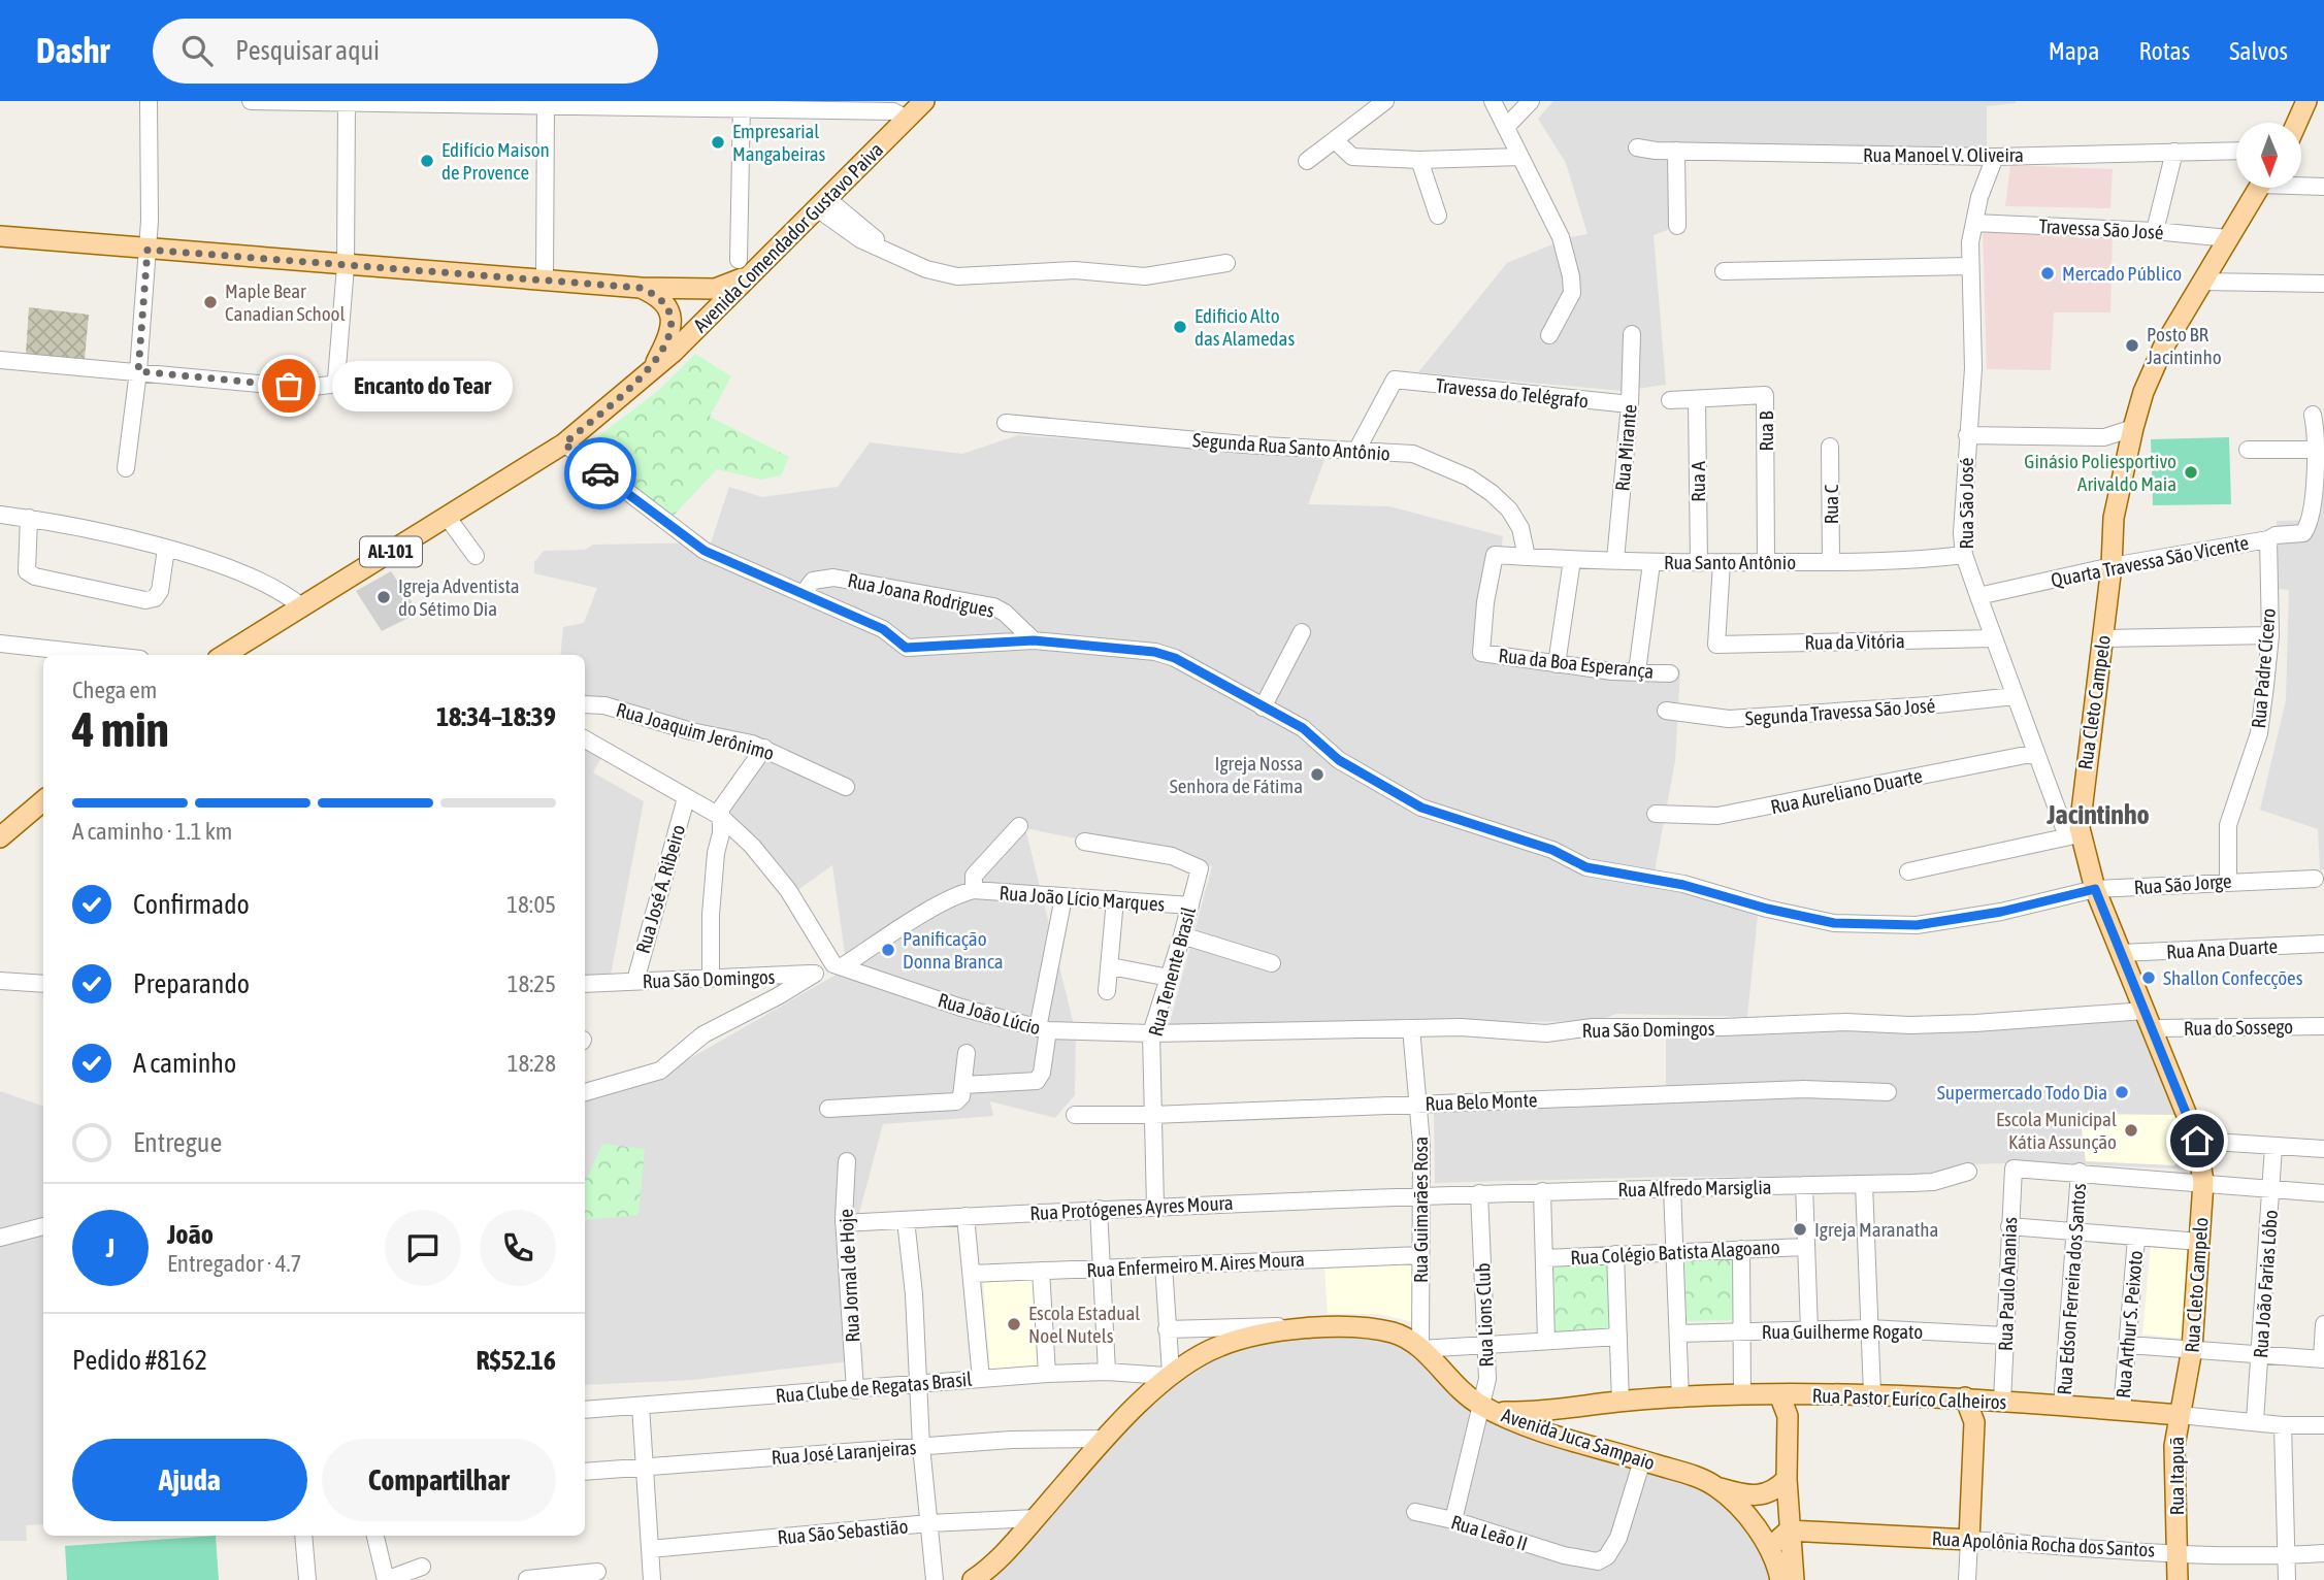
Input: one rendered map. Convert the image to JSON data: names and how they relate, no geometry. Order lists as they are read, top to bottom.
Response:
{
  "streets": {
    "main road": [
      "Avenida Comendador Gustavo Paiva",
      "AL-101",
      "Rua Cleto Campelo",
      "Rua Pastor Euríco Calheiros",
      "Avenida Juca Sampaio",
      "Rua Itapuã",
      "Rua Apolônia Rocha dos Santos"
    ],
    "street": [
      "Rua Manoel V. Oliveira",
      "Travessa São José",
      "Travessa do Telégrafo",
      "Rua B",
      "Segunda Rua Santo Antônio",
      "Rua Mirante",
      "Rua A",
      "Rua São José",
      "Rua C",
      "Quarta Travessa São Vicente",
      "Rua Santo Antônio",
      "Rua Joana Rodrigues",
      "Rua da Vitória",
      "Rua da Boa Esperança",
      "Rua Padre Cícero",
      "Segunda Travessa São José",
      "Rua Joaquim Jerônimo",
      "Rua Aureliano Duarte",
      "Rua São Jorge",
      "Rua José A. Ribeiro",
      "Rua João Lício Marques",
      "Rua Ana Duarte",
      "Rua Tenente Brasil",
      "Rua São Domingos",
      "Rua João Lúcio",
      "Rua do Sossego",
      "Rua Belo Monte",
      "Rua Alfredo Marsiglia",
      "Rua Protógenes Ayres Moura",
      "Rua Guimarães Rosa",
      "Rua Colégio Batista Alagoano",
      "Rua Enfermeiro M. Aires Moura",
      "Rua Jornal de Hoje",
      "Rua Paulo Ananias",
      "Rua João Farias Lôbo",
      "Rua Edson Ferreira dos Santos",
      "Rua Lions Club",
      "Rua Arthur S. Peixoto",
      "Rua Guilherme Rogato",
      "Rua Clube de Regatas Brasil",
      "Rua José Laranjeiras",
      "Rua São Sebastião",
      "Rua Leão II"
    ]
  },
  "crossings": [
    ["Rua Manoel V. Oliveira", "Rua São José"],
    ["Travessa São José", "Rua São José"],
    ["Travessa São José", "Rua Cleto Campelo"],
    ["Avenida Comendador Gustavo Paiva", "Rua São Jorge"],
    ["Travessa do Telégrafo", "Segunda Rua Santo Antônio"],
    ["Travessa do Telégrafo", "Rua Mirante"],
    ["Rua B", "Rua A"],
    ["Rua B", "Rua Santo Antônio"],
    ["Segunda Rua Santo Antônio", "Rua Santo Antônio"],
    ["Rua Mirante", "Rua Santo Antônio"],
    ["Rua A", "Rua Santo Antônio"],
    ["Rua São José", "Quarta Travessa São Vicente"],
    ["Rua São José", "Rua Santo Antônio"],
    ["Rua São José", "Rua da Vitória"],
    ["Rua São José", "Rua Cleto Campelo"],
    ["Rua São José", "Segunda Travessa São José"],
    ["Rua São José", "Rua Aureliano Duarte"],
    ["Rua C", "Rua Santo Antônio"],
    ["Quarta Travessa São Vicente", "Rua Padre Cícero"],
    ["Quarta Travessa São Vicente", "Rua Cleto Campelo"],
    ["Rua Santo Antônio", "Rua da Vitória"],
    ["Rua Santo Antônio", "Rua da Boa Esperança"],
    ["Rua Joana Rodrigues", "Rua São Jorge"],
    ["Rua Padre Cícero", "Rua São Jorge"],
    ["Rua Cleto Campelo", "Rua São Jorge"],
    ["Rua Cleto Campelo", "Rua Ana Duarte"],
    ["Rua Cleto Campelo", "Rua São Domingos"],
    ["Rua Cleto Campelo", "Rua do Sossego"],
    ["Rua Cleto Campelo", "Rua Pastor Euríco Calheiros"],
    ["Rua Cleto Campelo", "Rua Itapuã"],
    ["Rua José A. Ribeiro", "Rua São Domingos"],
    ["Rua João Lício Marques", "Rua Tenente Brasil"],
    ["Rua João Lício Marques", "Rua São Domingos"],
    ["Rua Tenente Brasil", "Rua São Domingos"],
    ["Rua Tenente Brasil", "Rua João Lúcio"],
    ["Rua Tenente Brasil", "Rua Belo Monte"],
    ["Rua Tenente Brasil", "Rua Protógenes Ayres Moura"],
    ["Rua São Domingos", "Rua João Lúcio"],
    ["Rua São Domingos", "Rua do Sossego"],
    ["Rua São Domingos", "Rua Guimarães Rosa"],
    ["Rua Belo Monte", "Rua Guimarães Rosa"],
    ["Rua Alfredo Marsiglia", "Rua Protógenes Ayres Moura"],
    ["Rua Alfredo Marsiglia", "Rua Guimarães Rosa"],
    ["Rua Alfredo Marsiglia", "Rua Lions Club"],
    ["Rua Protógenes Ayres Moura", "Rua Guimarães Rosa"],
    ["Rua Protógenes Ayres Moura", "Rua Jornal de Hoje"],
    ["Rua Guimarães Rosa", "Rua Enfermeiro M. Aires Moura"],
    ["Rua Guimarães Rosa", "Avenida Juca Sampaio"],
    ["Rua Jornal de Hoje", "Rua Clube de Regatas Brasil"],
    ["Rua Paulo Ananias", "Rua Edson Ferreira dos Santos"],
    ["Rua Paulo Ananias", "Rua Guilherme Rogato"],
    ["Rua Paulo Ananias", "Rua Pastor Euríco Calheiros"],
    ["Rua João Farias Lôbo", "Rua Pastor Euríco Calheiros"],
    ["Rua Edson Ferreira dos Santos", "Rua Pastor Euríco Calheiros"],
    ["Rua Lions Club", "Rua Pastor Euríco Calheiros"],
    ["Rua Lions Club", "Avenida Juca Sampaio"],
    ["Rua Lions Club", "Rua Leão II"],
    ["Rua Arthur S. Peixoto", "Rua Pastor Euríco Calheiros"],
    ["Rua Clube de Regatas Brasil", "Avenida Juca Sampaio"],
    ["Rua Pastor Euríco Calheiros", "Avenida Juca Sampaio"],
    ["Rua Pastor Euríco Calheiros", "Rua Itapuã"],
    ["Avenida Juca Sampaio", "Rua José Laranjeiras"],
    ["Avenida Juca Sampaio", "Rua São Sebastião"],
    ["Avenida Juca Sampaio", "Rua Leão II"],
    ["Rua Itapuã", "Rua Apolônia Rocha dos Santos"]
  ],
  "districts": ["Jacintinho"],
  "places": [
    "Empresarial Mangabeiras",
    "Edifício Maison de Provence",
    "Mercado Público",
    "Maple Bear Canadian School",
    "Edificio Alto das Alamedas",
    "Posto BR Jacintinho",
    "Encanto do Tear",
    "Ginásio Poliesportivo Arivaldo Maia",
    "Igreja Adventista do Sétimo Dia",
    "Igreja Nossa Senhora de Fátima",
    "Panificação Donna Branca",
    "Shallon Confecções",
    "Supermercado Todo Dia",
    "Escola Municipal Kátia Assunção",
    "Igreja Maranatha",
    "Escola Estadual Noel Nutels"
  ],
  "north": "bottom",
  "page": {
    "header": "Dashr",
    "search": "Pesquisar aqui",
    "nav": ["Mapa", "Rotas", "Salvos"],
    "bubble": "Encanto do Tear",
    "heading": ["4 min", "Chega em", "18:34–18:39"],
    "panel": [
      "João",
      "Entregador · 4.7",
      "Pedido #8162",
      "R$52.16"
    ],
    "bar": "A caminho · 1.1 km",
    "list": [
      ["Confirmado", "18:05"],
      ["Preparando", "18:25"],
      ["A caminho", "18:28"],
      "Entregue"
    ],
    "round": "J",
    "buttons": ["Ajuda", "Compartilhar"]
  }
}
